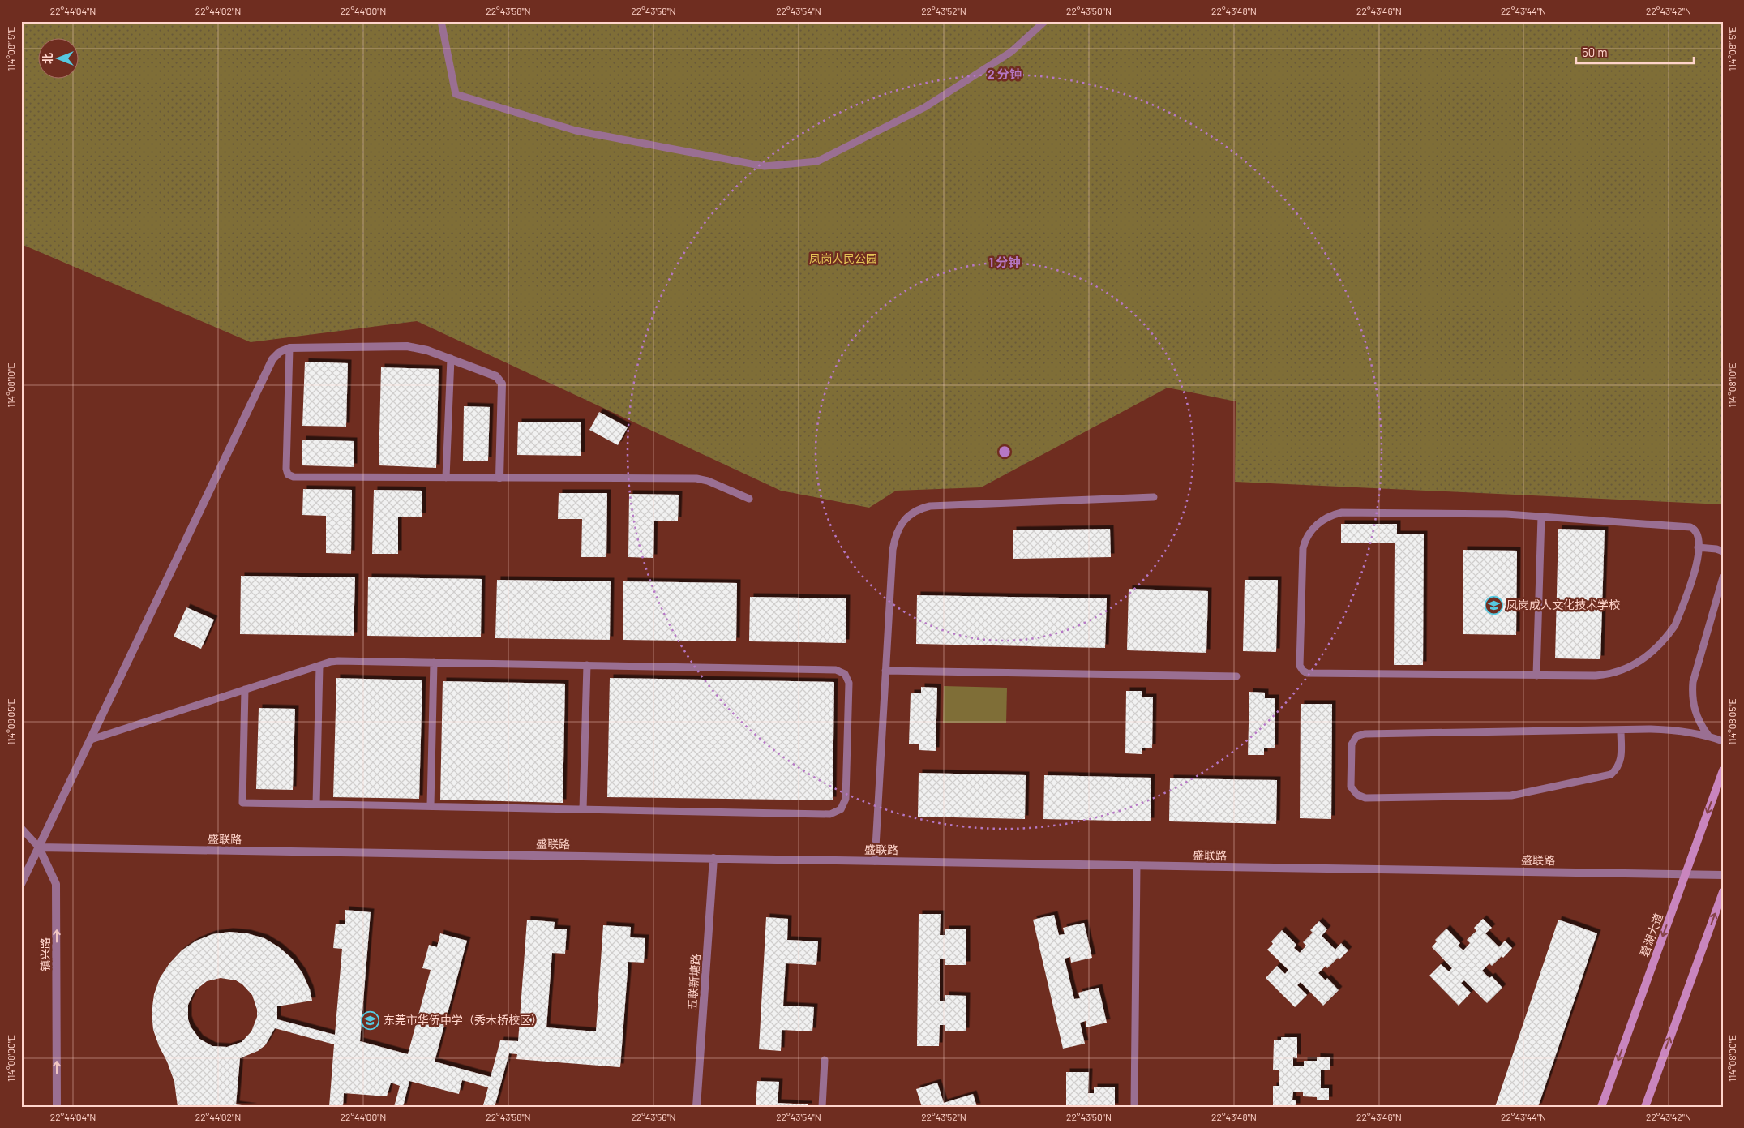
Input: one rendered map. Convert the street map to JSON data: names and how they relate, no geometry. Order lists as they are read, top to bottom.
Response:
{
  "streets": {
    "street": [
      "盛联路",
      "碧湖大道",
      "镇兴路",
      "五联新塘路"
    ]
  },
  "crossings": [
    ["盛联路", "碧湖大道"],
    ["盛联路", "镇兴路"],
    ["盛联路", "五联新塘路"]
  ],
  "one_way": ["镇兴路"],
  "parks": ["凤岗人民公园"],
  "places": {
    "school or university": ["凤岗成人文化技术学校", "东莞市华侨中学（秀木桥校区）"]
  },
  "scale_bar": "50 m",
  "north": "left",
  "coordinates": [
    "22°44'04\"N",
    "22°44'02\"N",
    "22°44'00\"N",
    "22°43'58\"N",
    "22°43'56\"N",
    "22°43'54\"N",
    "22°43'52\"N",
    "22°43'50\"N",
    "22°43'48\"N",
    "22°43'46\"N",
    "22°43'44\"N",
    "22°43'42\"N",
    "114°08'15\"E",
    "114°08'10\"E",
    "114°08'05\"E",
    "114°08'00\"E"
  ],
  "rings": ["2 分钟", "1 分钟"]
}
